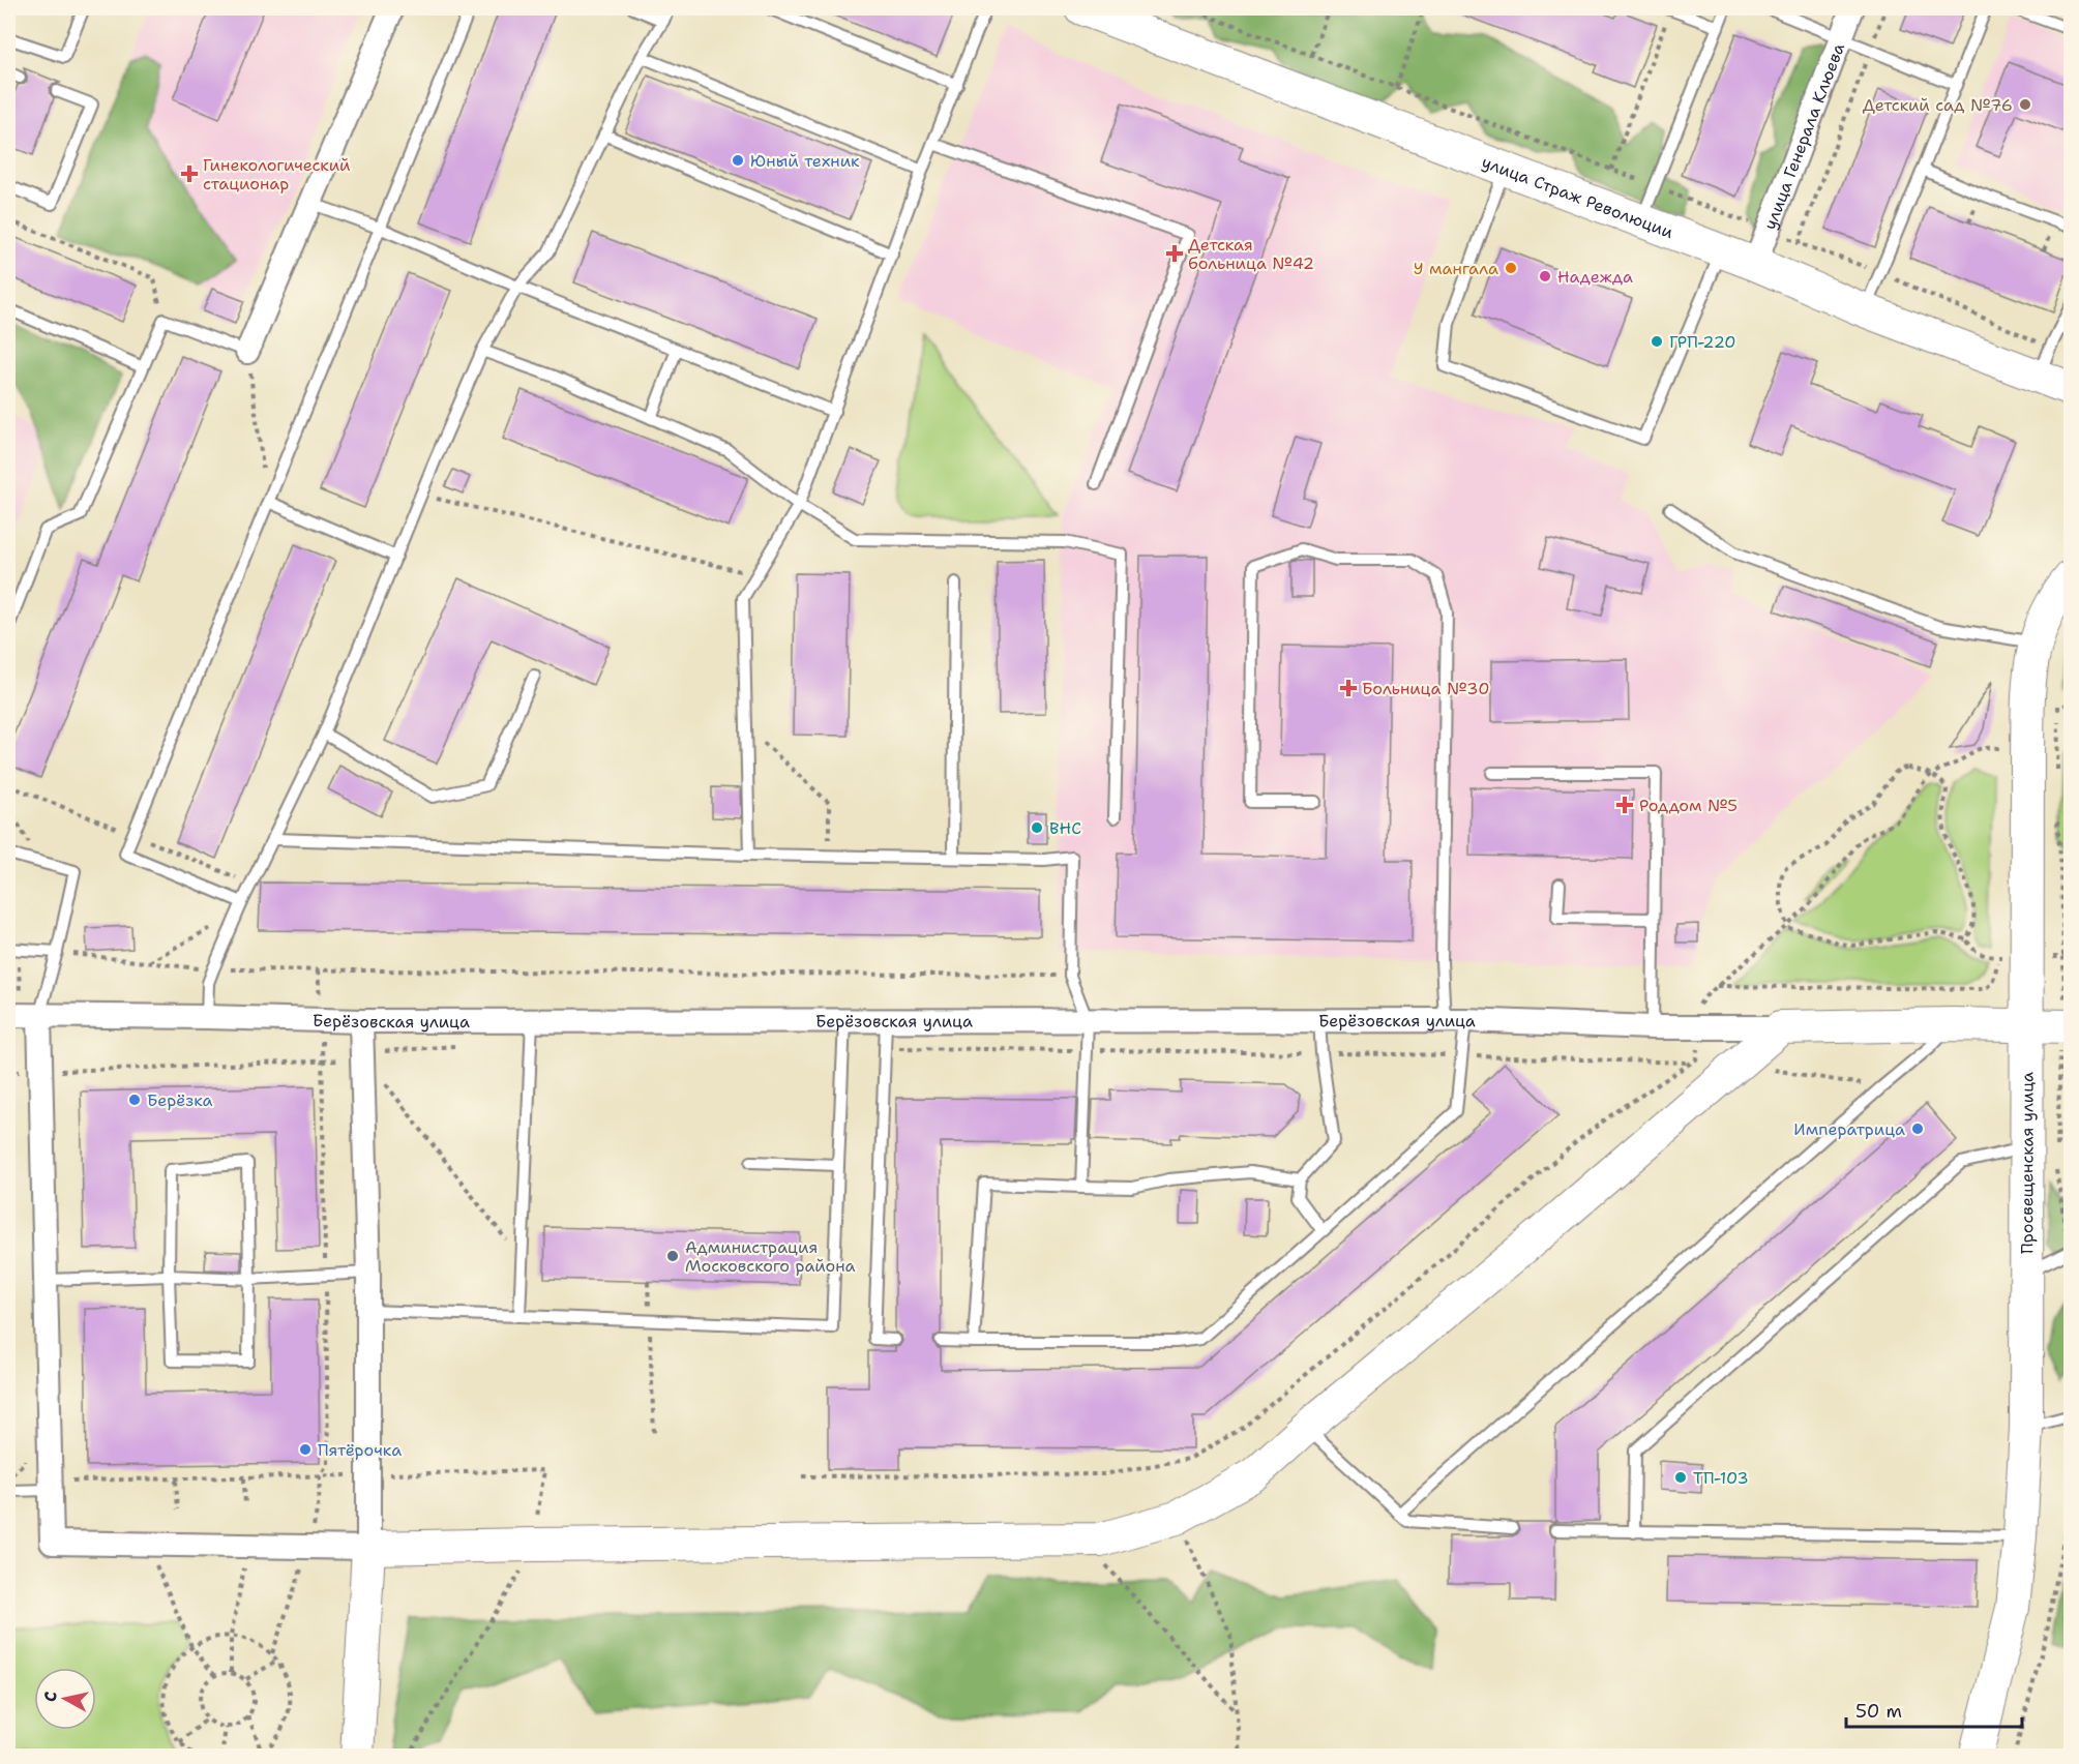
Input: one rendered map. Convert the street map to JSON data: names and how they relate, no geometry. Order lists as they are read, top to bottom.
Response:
{
  "streets": {
    "street": [
      "улица Генерала Клюева",
      "улица Страж Революции",
      "Берёзовская улица",
      "Просвещенская улица"
    ]
  },
  "crossings": [
    ["улица Генерала Клюева", "улица Страж Революции"]
  ],
  "places": {
    "other": [
      "Детский сад №76",
      "Юный техник",
      "У мангала",
      "Надежда",
      "ГРП-220",
      "ВНС",
      "Берёзка",
      "Императрица",
      "Администрация Московского района",
      "Пятёрочка",
      "ТП-103"
    ],
    "health": [
      "Гинекологический стационар",
      "Детская больница №42",
      "Больница №30",
      "Роддом №5"
    ]
  },
  "scale_bar": "50 m",
  "north": "left"
}
